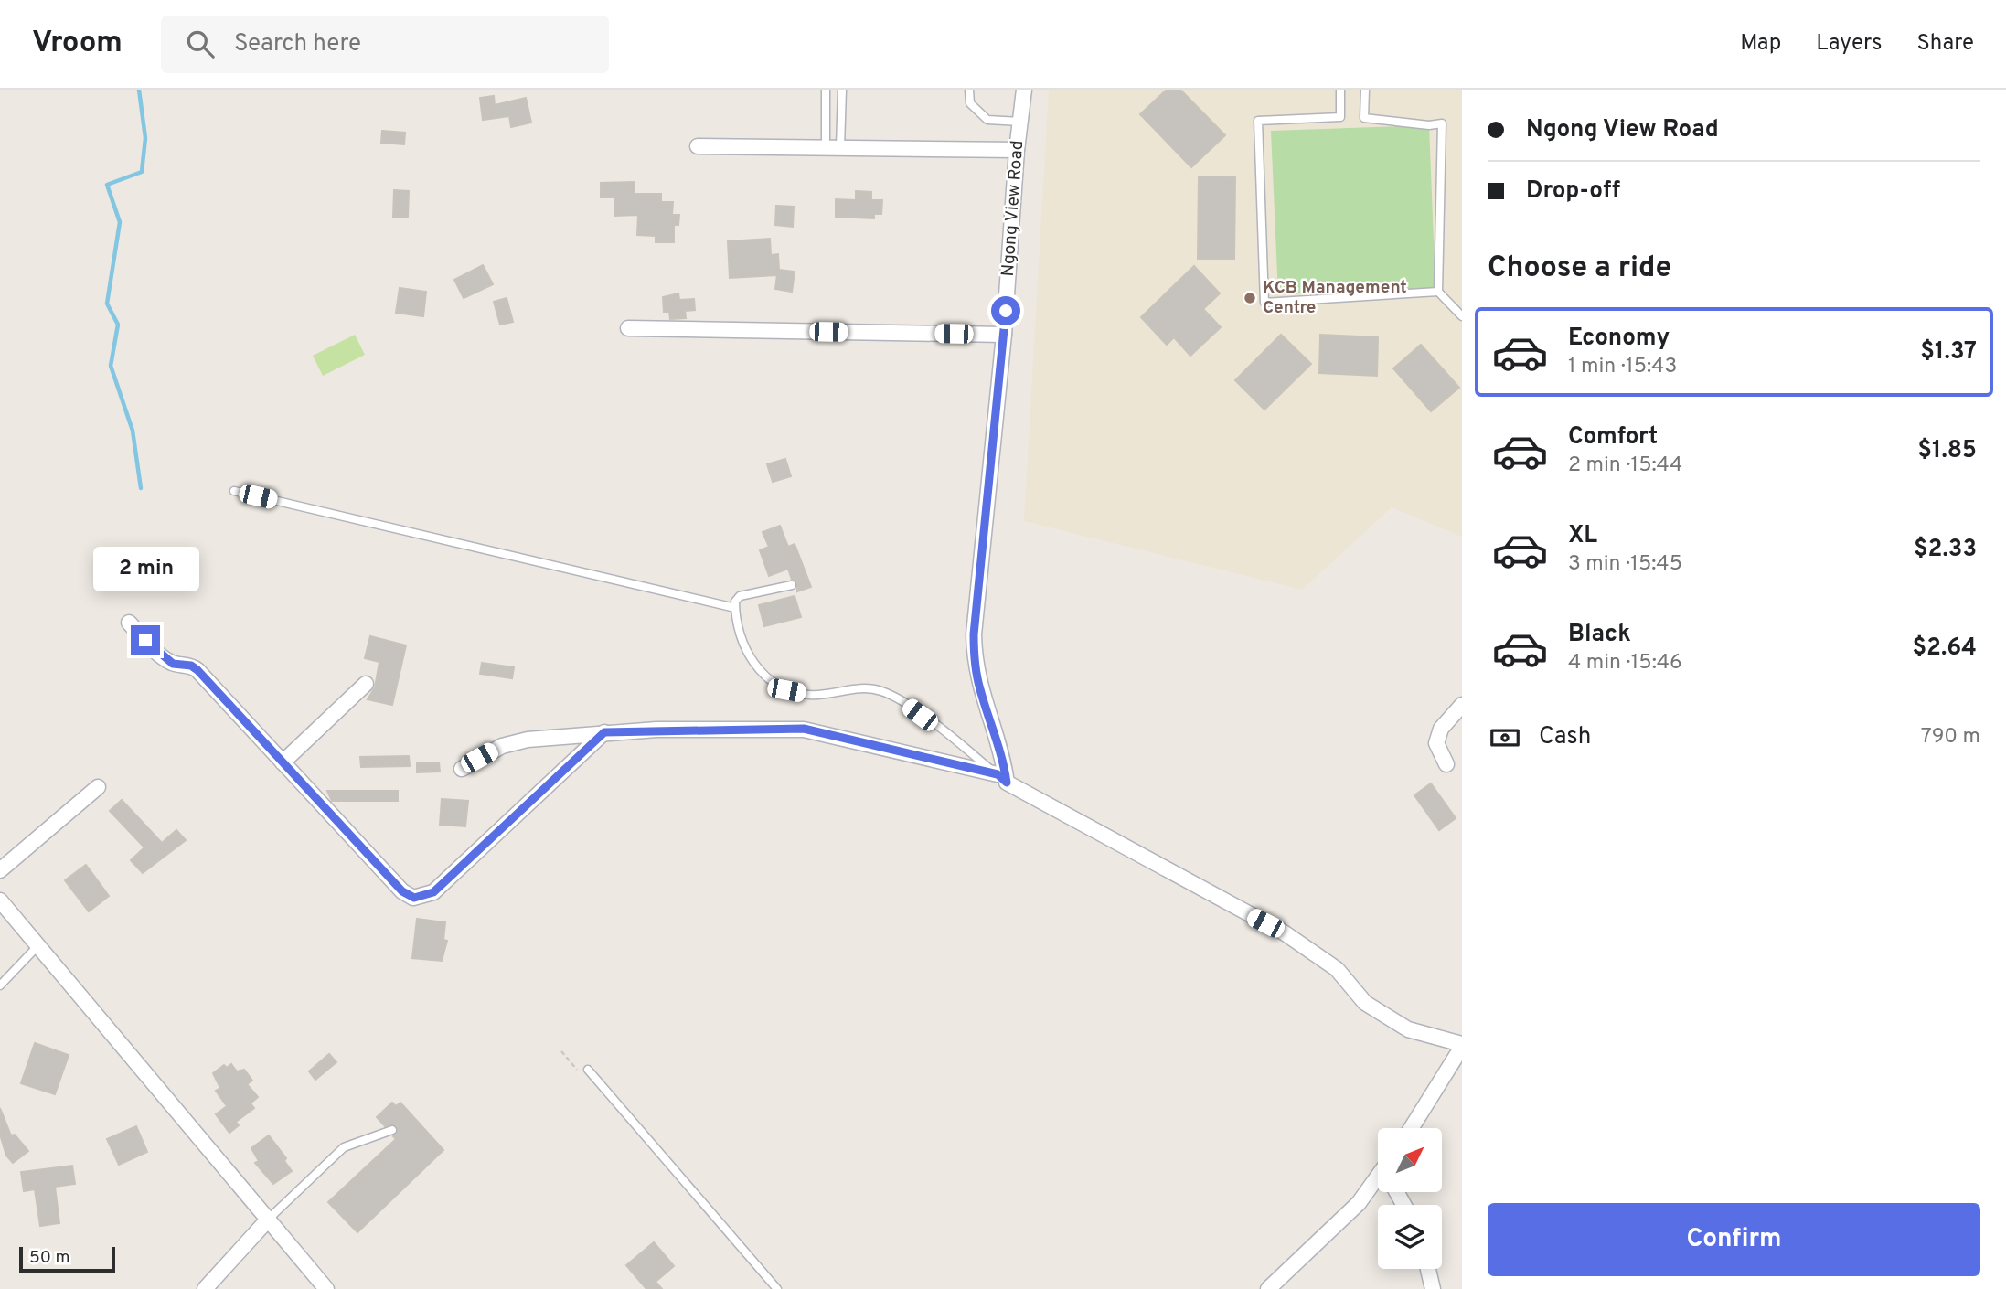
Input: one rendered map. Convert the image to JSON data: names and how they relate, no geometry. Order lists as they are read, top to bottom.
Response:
{
  "streets": {
    "street": ["Ngong View Road"]
  },
  "places": ["KCB Management Centre"],
  "scale_bar": "50 m",
  "north": "top right",
  "page": {
    "header": "Vroom",
    "search": "Search here",
    "nav": ["Map", "Layers", "Share"],
    "banner": ["Ngong View Road", "Drop-off"],
    "heading": "Choose a ride",
    "list": [
      {
        "name": "Economy",
        "note": "1 min · 15:43",
        "value": "$1.37"
      },
      {
        "name": "Comfort",
        "note": "2 min · 15:44",
        "value": "$1.85"
      },
      {
        "name": "XL",
        "note": "3 min · 15:45",
        "value": "$2.33"
      },
      {
        "name": "Black",
        "note": "4 min · 15:46",
        "value": "$2.64"
      }
    ],
    "bubble": "2 min",
    "pay": ["Cash", "790 m"],
    "buttons": "Confirm",
    "scale": "50 m"
  }
}
